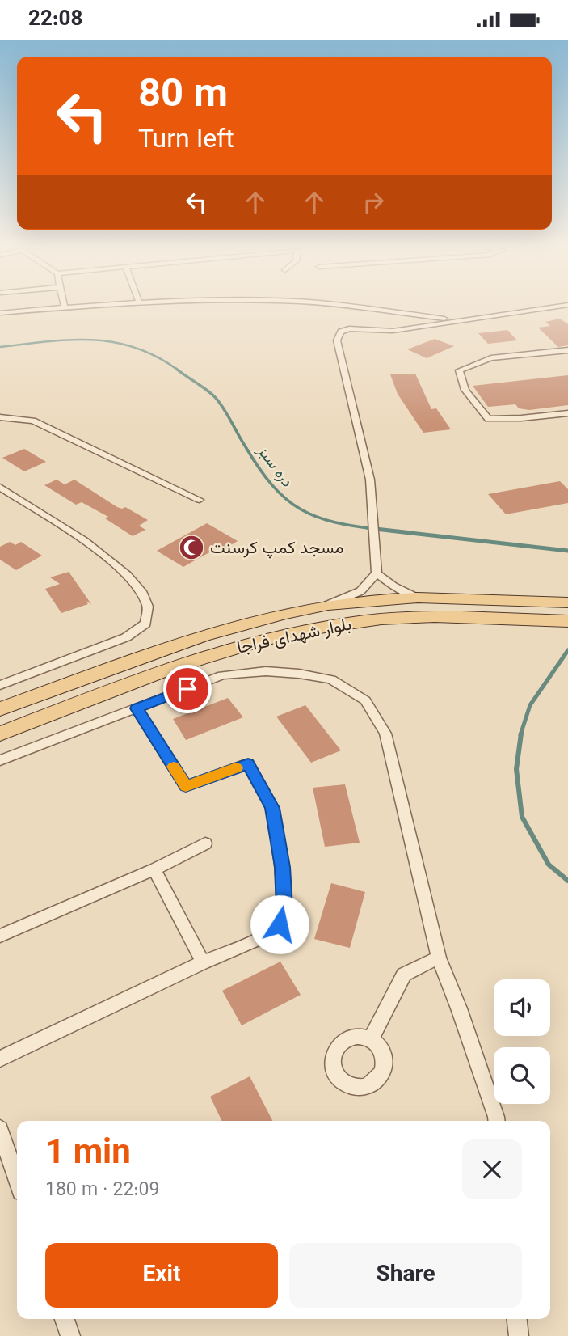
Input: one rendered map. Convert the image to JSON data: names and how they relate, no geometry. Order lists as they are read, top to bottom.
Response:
{
  "streets": {
    "main road": ["بلوار شهدای فراجا"]
  },
  "water": ["دره سبز"],
  "places": {
    "mosque": ["مسجد کمپ کرسنت"]
  },
  "page": {
    "status": "22:08",
    "turn": ["80 m", "Turn left"],
    "heading": ["1 min", "180 m · 22:09"],
    "buttons": ["Exit", "Share"]
  }
}
